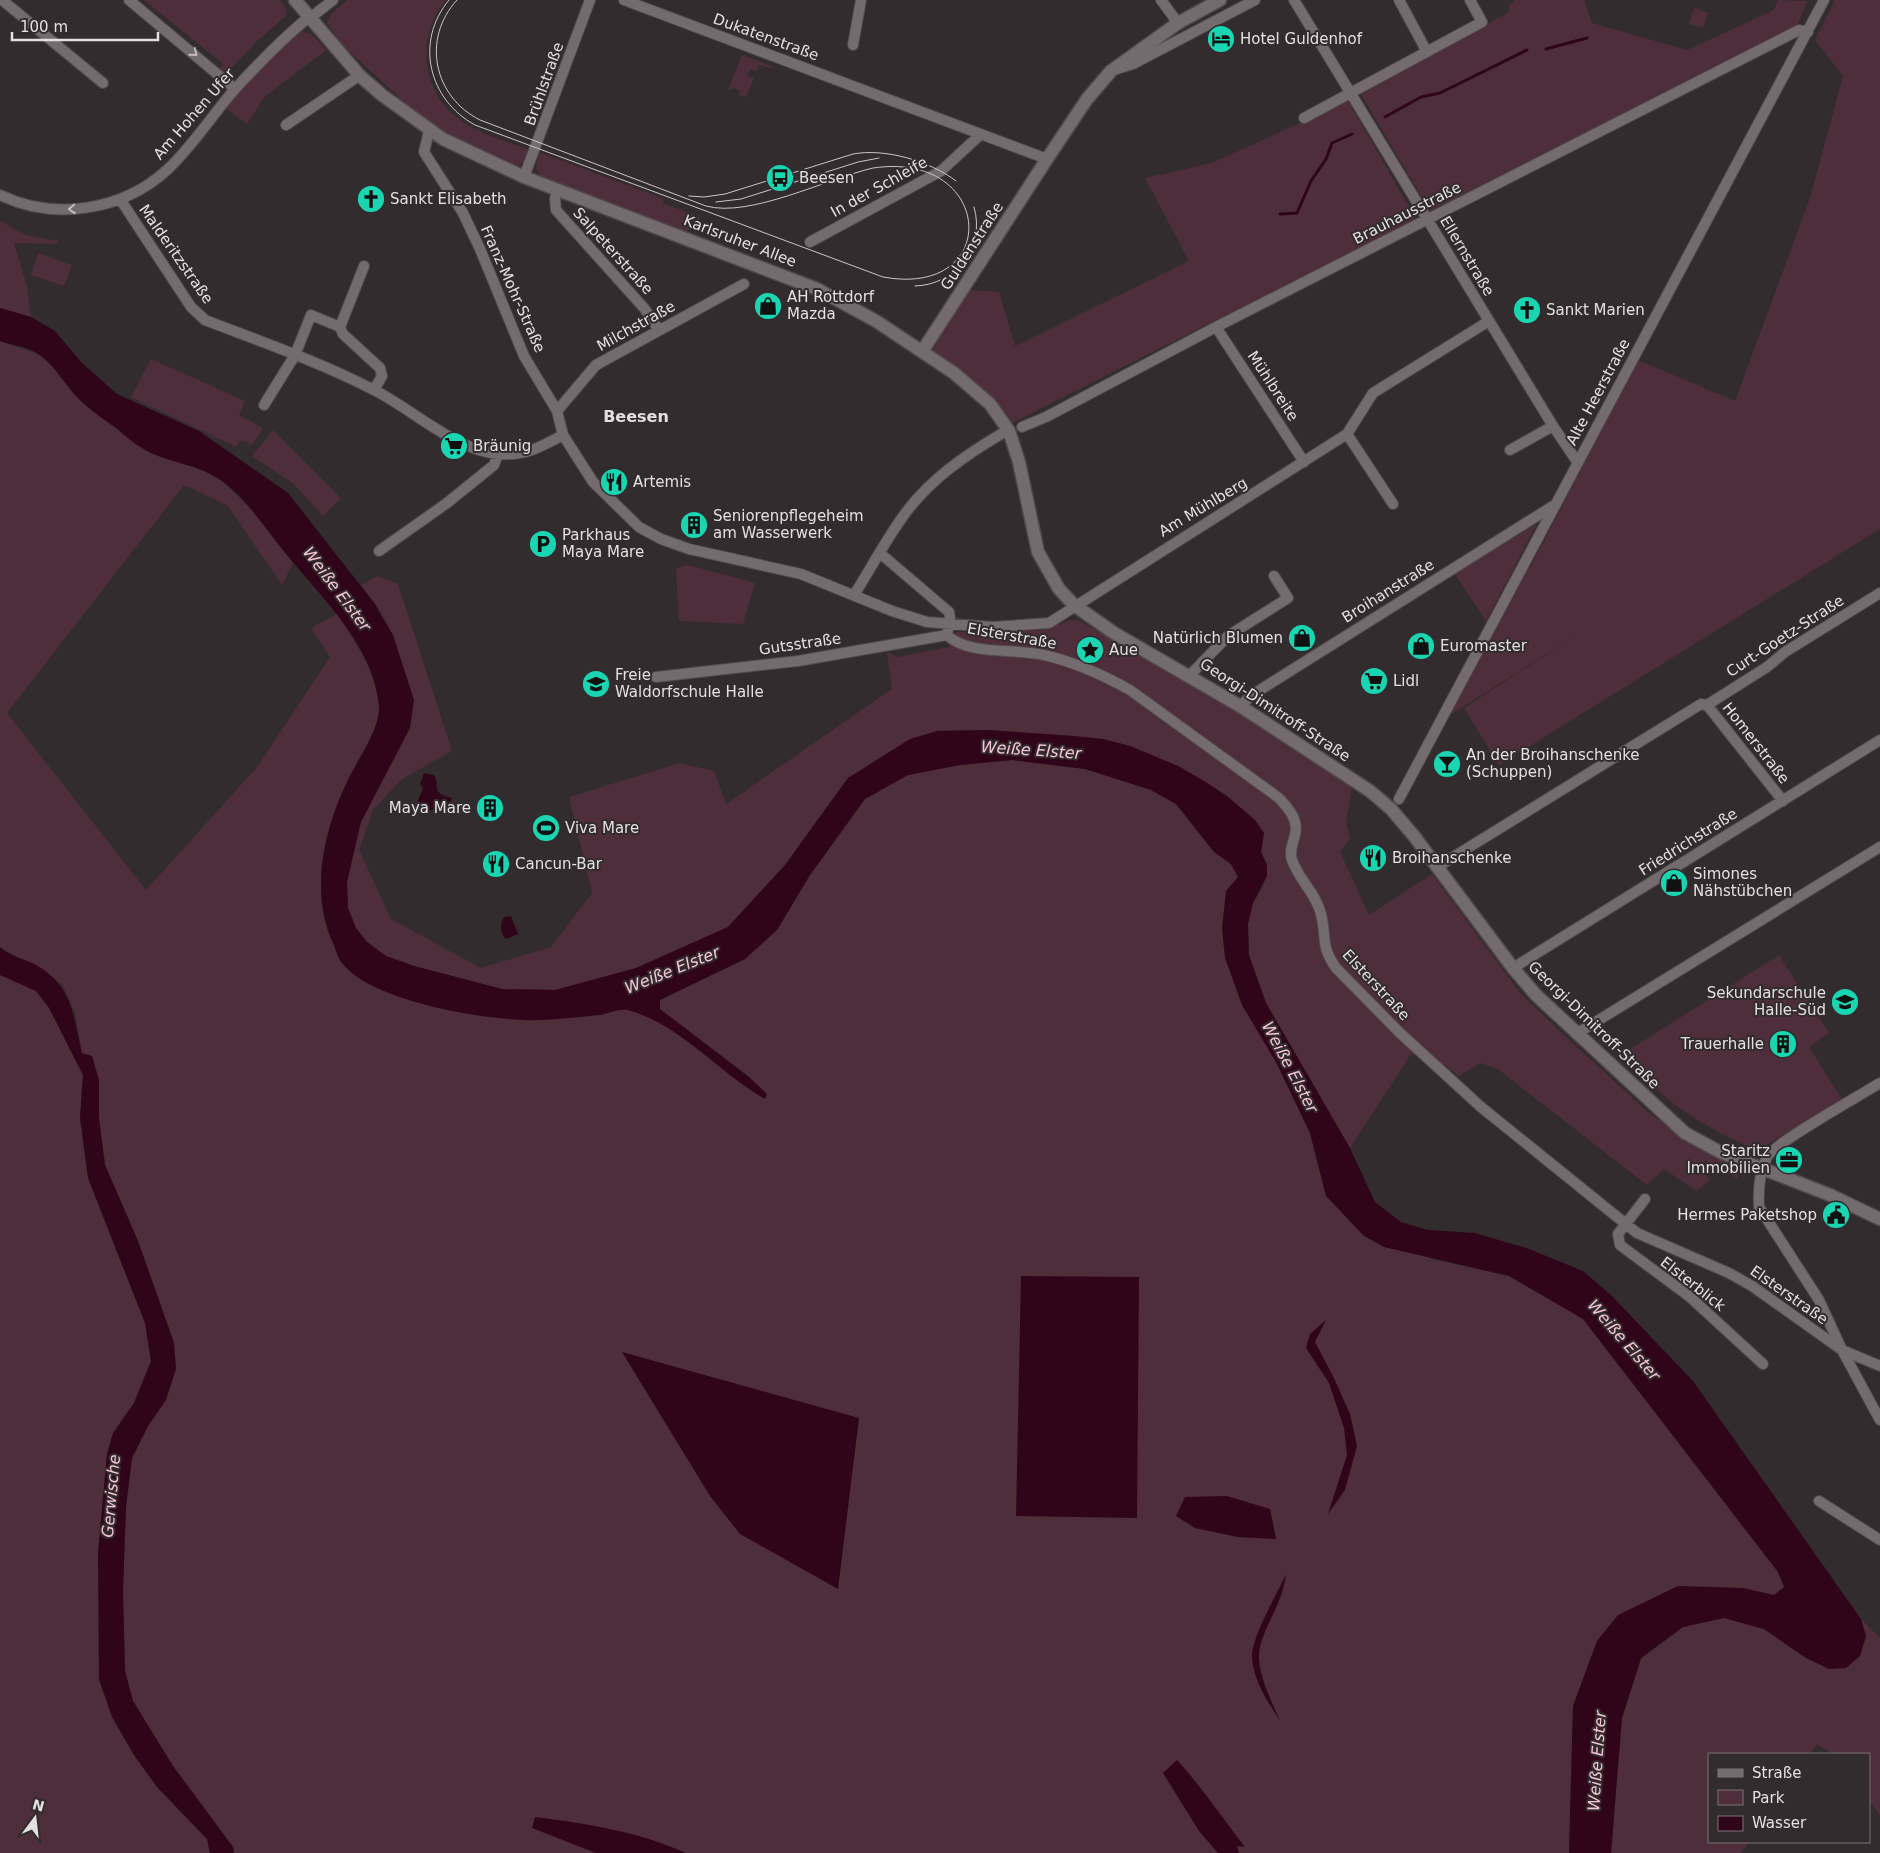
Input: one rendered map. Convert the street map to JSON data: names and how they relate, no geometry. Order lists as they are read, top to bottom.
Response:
{
  "streets": {
    "street": [
      "Dukatenstraße",
      "Brühlstraße",
      "Am Hohen Ufer",
      "In der Schleife",
      "Brauhausstraße",
      "Karlsruher Allee",
      "Guldenstraße",
      "Salpeterstraße",
      "Malderitzstraße",
      "Ellernstraße",
      "Franz-Mohr-Straße",
      "Milchstraße",
      "Mühlbreite",
      "Alte Heerstraße",
      "Am Mühlberg",
      "Broihanstraße",
      "Elsterstraße",
      "Curt-Goetz-Straße",
      "Gutsstraße",
      "Georgi-Dimitroff-Straße",
      "Homerstraße",
      "Friedrichstraße",
      "Elsterblick"
    ]
  },
  "crossings": [
    ["Dukatenstraße", "In der Schleife"],
    ["Brühlstraße", "Karlsruher Allee"],
    ["Am Hohen Ufer", "Karlsruher Allee"],
    ["Am Hohen Ufer", "Malderitzstraße"],
    ["Brauhausstraße", "Ellernstraße"],
    ["Brauhausstraße", "Mühlbreite"],
    ["Brauhausstraße", "Alte Heerstraße"],
    ["Karlsruher Allee", "Guldenstraße"],
    ["Karlsruher Allee", "Salpeterstraße"],
    ["Karlsruher Allee", "Franz-Mohr-Straße"],
    ["Karlsruher Allee", "Am Mühlberg"],
    ["Karlsruher Allee", "Georgi-Dimitroff-Straße"],
    ["Salpeterstraße", "Milchstraße"],
    ["Malderitzstraße", "Franz-Mohr-Straße"],
    ["Ellernstraße", "Alte Heerstraße"],
    ["Ellernstraße", "Am Mühlberg"],
    ["Franz-Mohr-Straße", "Milchstraße"],
    ["Mühlbreite", "Am Mühlberg"],
    ["Alte Heerstraße", "Broihanstraße"],
    ["Am Mühlberg", "Georgi-Dimitroff-Straße"],
    ["Broihanstraße", "Georgi-Dimitroff-Straße"],
    ["Elsterstraße", "Gutsstraße"],
    ["Elsterstraße", "Elsterblick"],
    ["Curt-Goetz-Straße", "Georgi-Dimitroff-Straße"],
    ["Curt-Goetz-Straße", "Homerstraße"],
    ["Georgi-Dimitroff-Straße", "Friedrichstraße"],
    ["Homerstraße", "Friedrichstraße"]
  ],
  "districts": ["Beesen"],
  "water": ["Weiße Elster", "Gerwische"],
  "places": {
    "hotel": ["Hotel Guldenhof"],
    "bus stop": ["Beesen"],
    "church": ["Sankt Elisabeth", "Sankt Marien"],
    "shop": [
      "AH Rottdorf Mazda",
      "Natürlich Blumen",
      "Euromaster",
      "Simones Nähstübchen"
    ],
    "supermarket": ["Bräunig", "Lidl"],
    "restaurant": ["Artemis", "Broihanschenke", "Cancun-Bar"],
    "building": ["Seniorenpflegeheim am Wasserwerk", "Maya Mare", "Trauerhalle"],
    "parking": ["Parkhaus Maya Mare"],
    "place": ["Aue"],
    "school or university": ["Freie Waldorfschule Halle", "Sekundarschule Halle-Süd"],
    "bar": ["An der Broihanschenke (Schuppen)"],
    "sports": ["Viva Mare"],
    "office": ["Staritz Immobilien"],
    "public building": ["Hermes Paketshop"]
  },
  "legend": ["Straße", "Park", "Wasser"],
  "scale_bar": "100 m",
  "north": "top"
}
